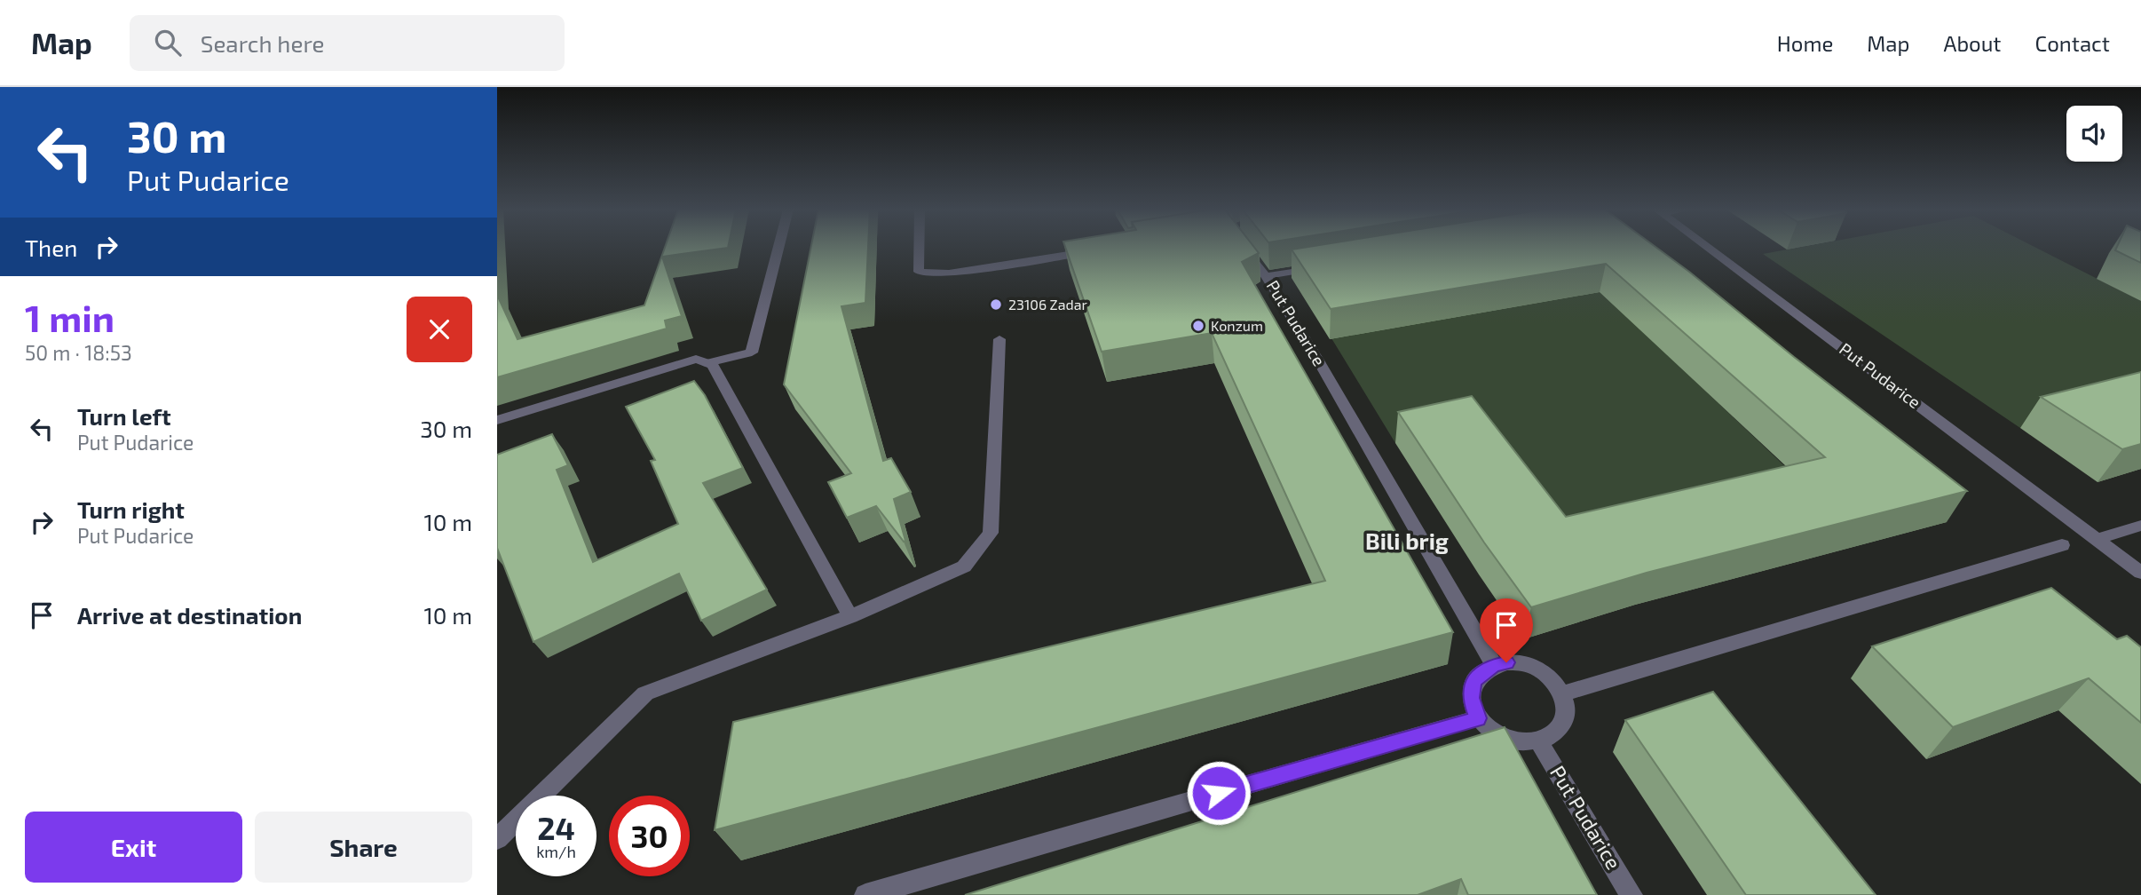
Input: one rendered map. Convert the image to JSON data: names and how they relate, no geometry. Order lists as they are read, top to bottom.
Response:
{
  "streets": {
    "street": ["Put Pudarice"]
  },
  "districts": ["Bili brig"],
  "places": ["23106 Zadar", "Konzum"],
  "page": {
    "header": "Map",
    "search": "Search here",
    "nav": [
      "Home",
      "Map",
      "About",
      "Contact"
    ],
    "turn": ["30 m", "Put Pudarice"],
    "then": "Then",
    "heading": ["1 min", "50 m · 18:53"],
    "list": [
      {
        "name": "Turn left",
        "note": "Put Pudarice",
        "value": "30 m"
      },
      {
        "name": "Turn right",
        "note": "Put Pudarice",
        "value": "10 m"
      },
      {
        "name": "Arrive at destination",
        "value": "10 m"
      }
    ],
    "speed": "24 km/h",
    "limit": "30",
    "buttons": ["Exit", "Share"]
  }
}
